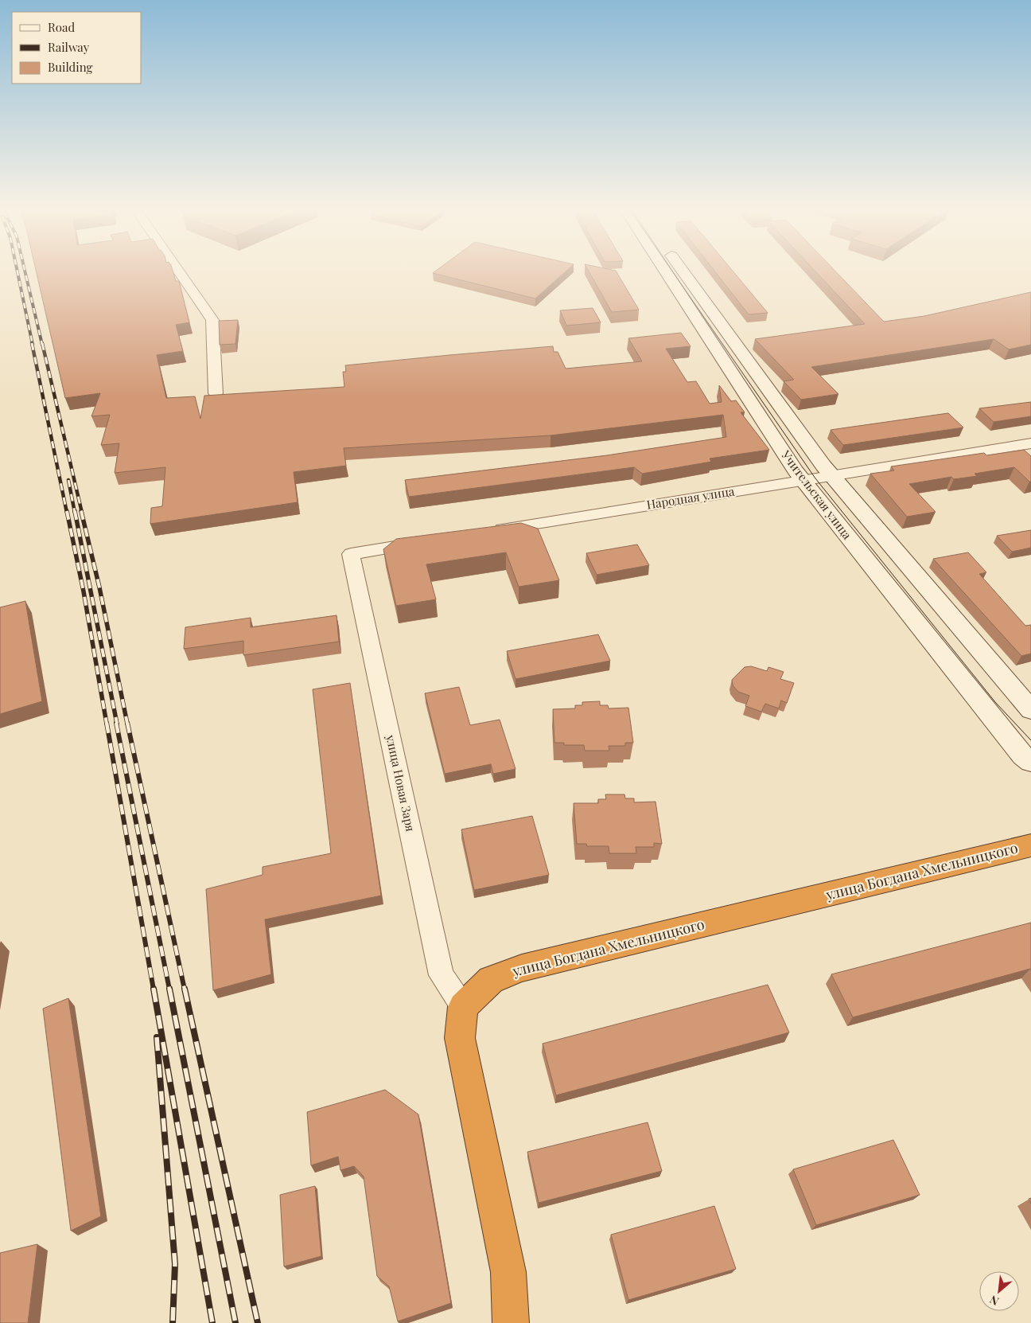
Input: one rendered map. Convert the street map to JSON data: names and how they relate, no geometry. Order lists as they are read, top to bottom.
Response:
{
  "streets": {
    "highway": ["улица Богдана Хмельницкого"],
    "main road": ["Учительская улица"],
    "street": ["Народная улица", "улица Новая Заря"]
  },
  "crossings": [
    ["Учительская улица", "Народная улица"],
    ["улица Новая Заря", "улица Богдана Хмельницкого"]
  ],
  "legend": ["Road", "Railway", "Building"],
  "north": "bottom left"
}
